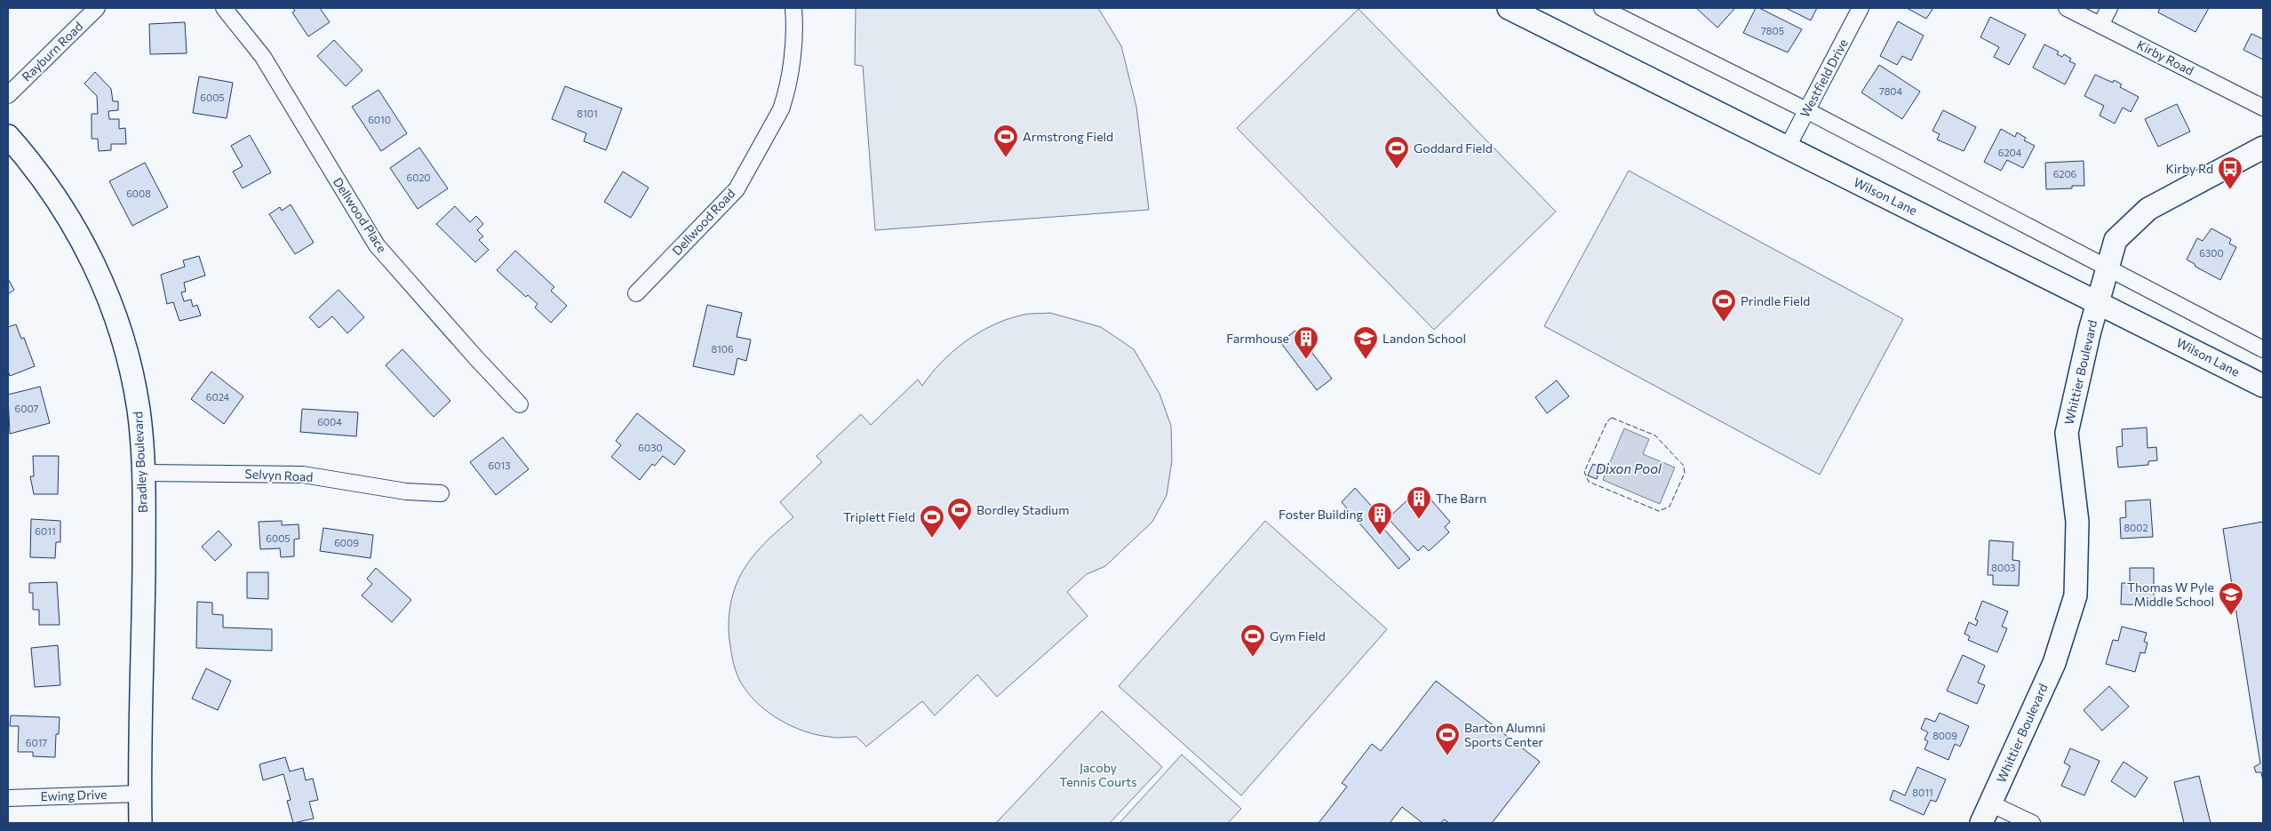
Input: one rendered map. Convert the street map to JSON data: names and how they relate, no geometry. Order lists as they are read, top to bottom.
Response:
{
  "streets": {
    "main road": ["Wilson Lane", "Whittier Boulevard", "Bradley Boulevard"],
    "street": [
      "Rayburn Road",
      "Kirby Road",
      "Westfield Drive",
      "Dellwood Place",
      "Dellwood Road",
      "Selvyn Road",
      "Ewing Drive"
    ]
  },
  "crossings": [
    ["Westfield Drive", "Wilson Lane"],
    ["Wilson Lane", "Whittier Boulevard"],
    ["Bradley Boulevard", "Selvyn Road"],
    ["Bradley Boulevard", "Ewing Drive"]
  ],
  "water": ["Dixon Pool"],
  "parks": ["Jacoby Tennis Courts"],
  "places": {
    "sports": [
      "Armstrong Field",
      "Goddard Field",
      "Prindle Field",
      "Bordley Stadium",
      "Triplett Field",
      "Gym Field",
      "Barton Alumni Sports Center"
    ],
    "bus stop": ["Kirby Rd"],
    "building": ["Farmhouse", "The Barn", "Foster Building"],
    "school or university": ["Landon School", "Thomas W Pyle Middle School"]
  },
  "house_numbers": [
    "7805",
    "7804",
    "6005",
    "8101",
    "6010",
    "6204",
    "6206",
    "6020",
    "6008",
    "6300",
    "8106",
    "6024",
    "6007",
    "6004",
    "6030",
    "6013",
    "8002",
    "6011",
    "6005",
    "6009",
    "8003",
    "8009",
    "6017",
    "8011"
  ]
}
